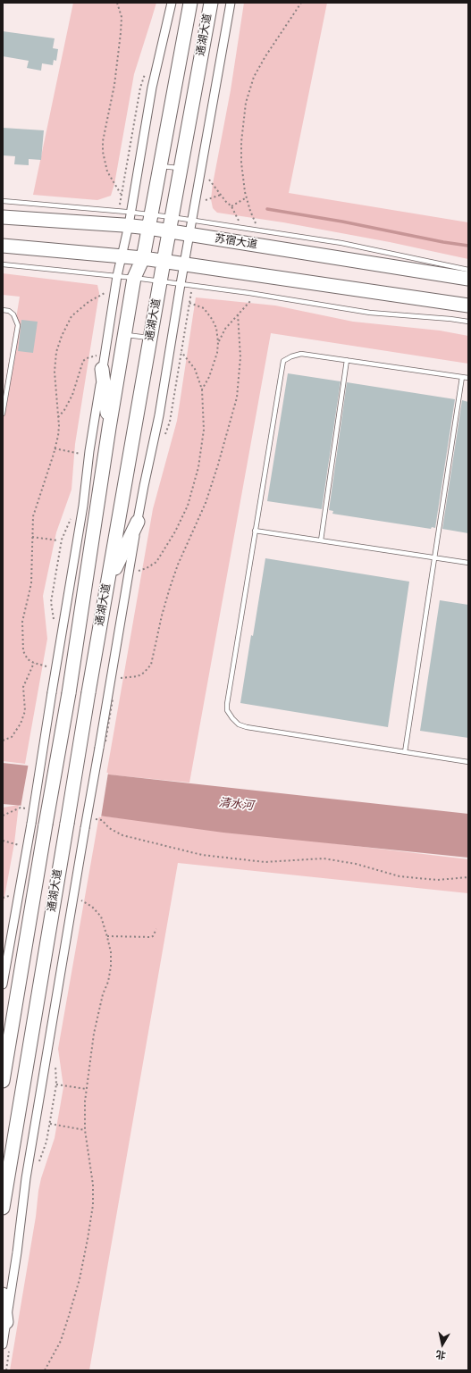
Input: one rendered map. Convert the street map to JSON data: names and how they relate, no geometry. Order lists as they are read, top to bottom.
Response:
{
  "streets": {
    "main road": ["通湖大道", "苏宿大道"]
  },
  "crossings": [
    ["通湖大道", "苏宿大道"]
  ],
  "water": ["清水河"],
  "north": "bottom"
}
